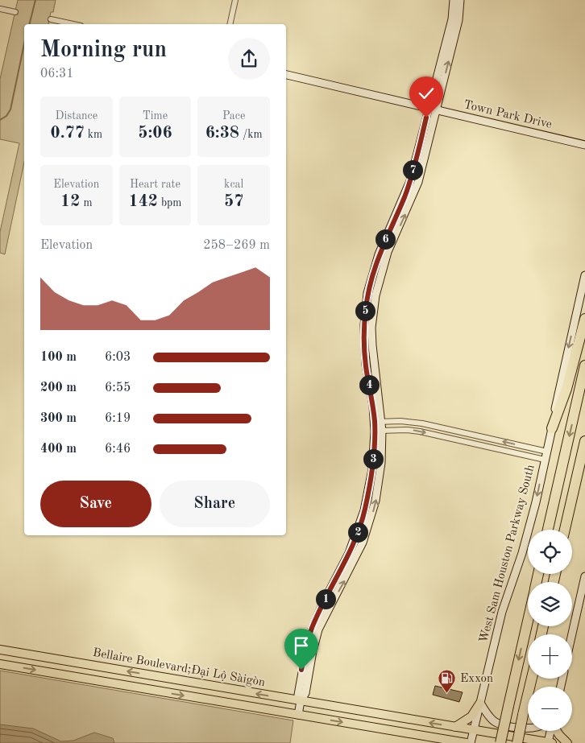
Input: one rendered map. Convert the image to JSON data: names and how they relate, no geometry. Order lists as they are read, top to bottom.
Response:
{
  "streets": {
    "main road": ["Bellaire Boulevard;Đại Lộ Sàigòn"],
    "street": ["Town Park Drive", "West Sam Houston Parkway South"]
  },
  "crossings": [
    ["West Sam Houston Parkway South", "Bellaire Boulevard;Đại Lộ Sàigòn"]
  ],
  "one_way": ["West Sam Houston Parkway South"],
  "places": {
    "fuel station": ["Exxon"]
  },
  "page": {
    "heading": ["Morning run", "06:31"],
    "stats": [
      ["Distance", "0.77 km"],
      ["Time", "5:06"],
      ["Pace", "6:38 /km"],
      ["Elevation", "12 m"],
      ["Heart rate", "142 bpm"],
      ["kcal", "57"]
    ],
    "pins": [
      "7",
      "6",
      "5",
      "4",
      "3",
      "2",
      "1"
    ],
    "chart": ["Elevation", "258–269 m"],
    "list": [
      {
        "name": "100 m",
        "note": "6:03"
      },
      {
        "name": "200 m",
        "note": "6:55"
      },
      {
        "name": "300 m",
        "note": "6:19"
      },
      {
        "name": "400 m",
        "note": "6:46"
      }
    ],
    "buttons": ["Save", "Share"],
    "map_buttons": ["+", "−"]
  }
}
